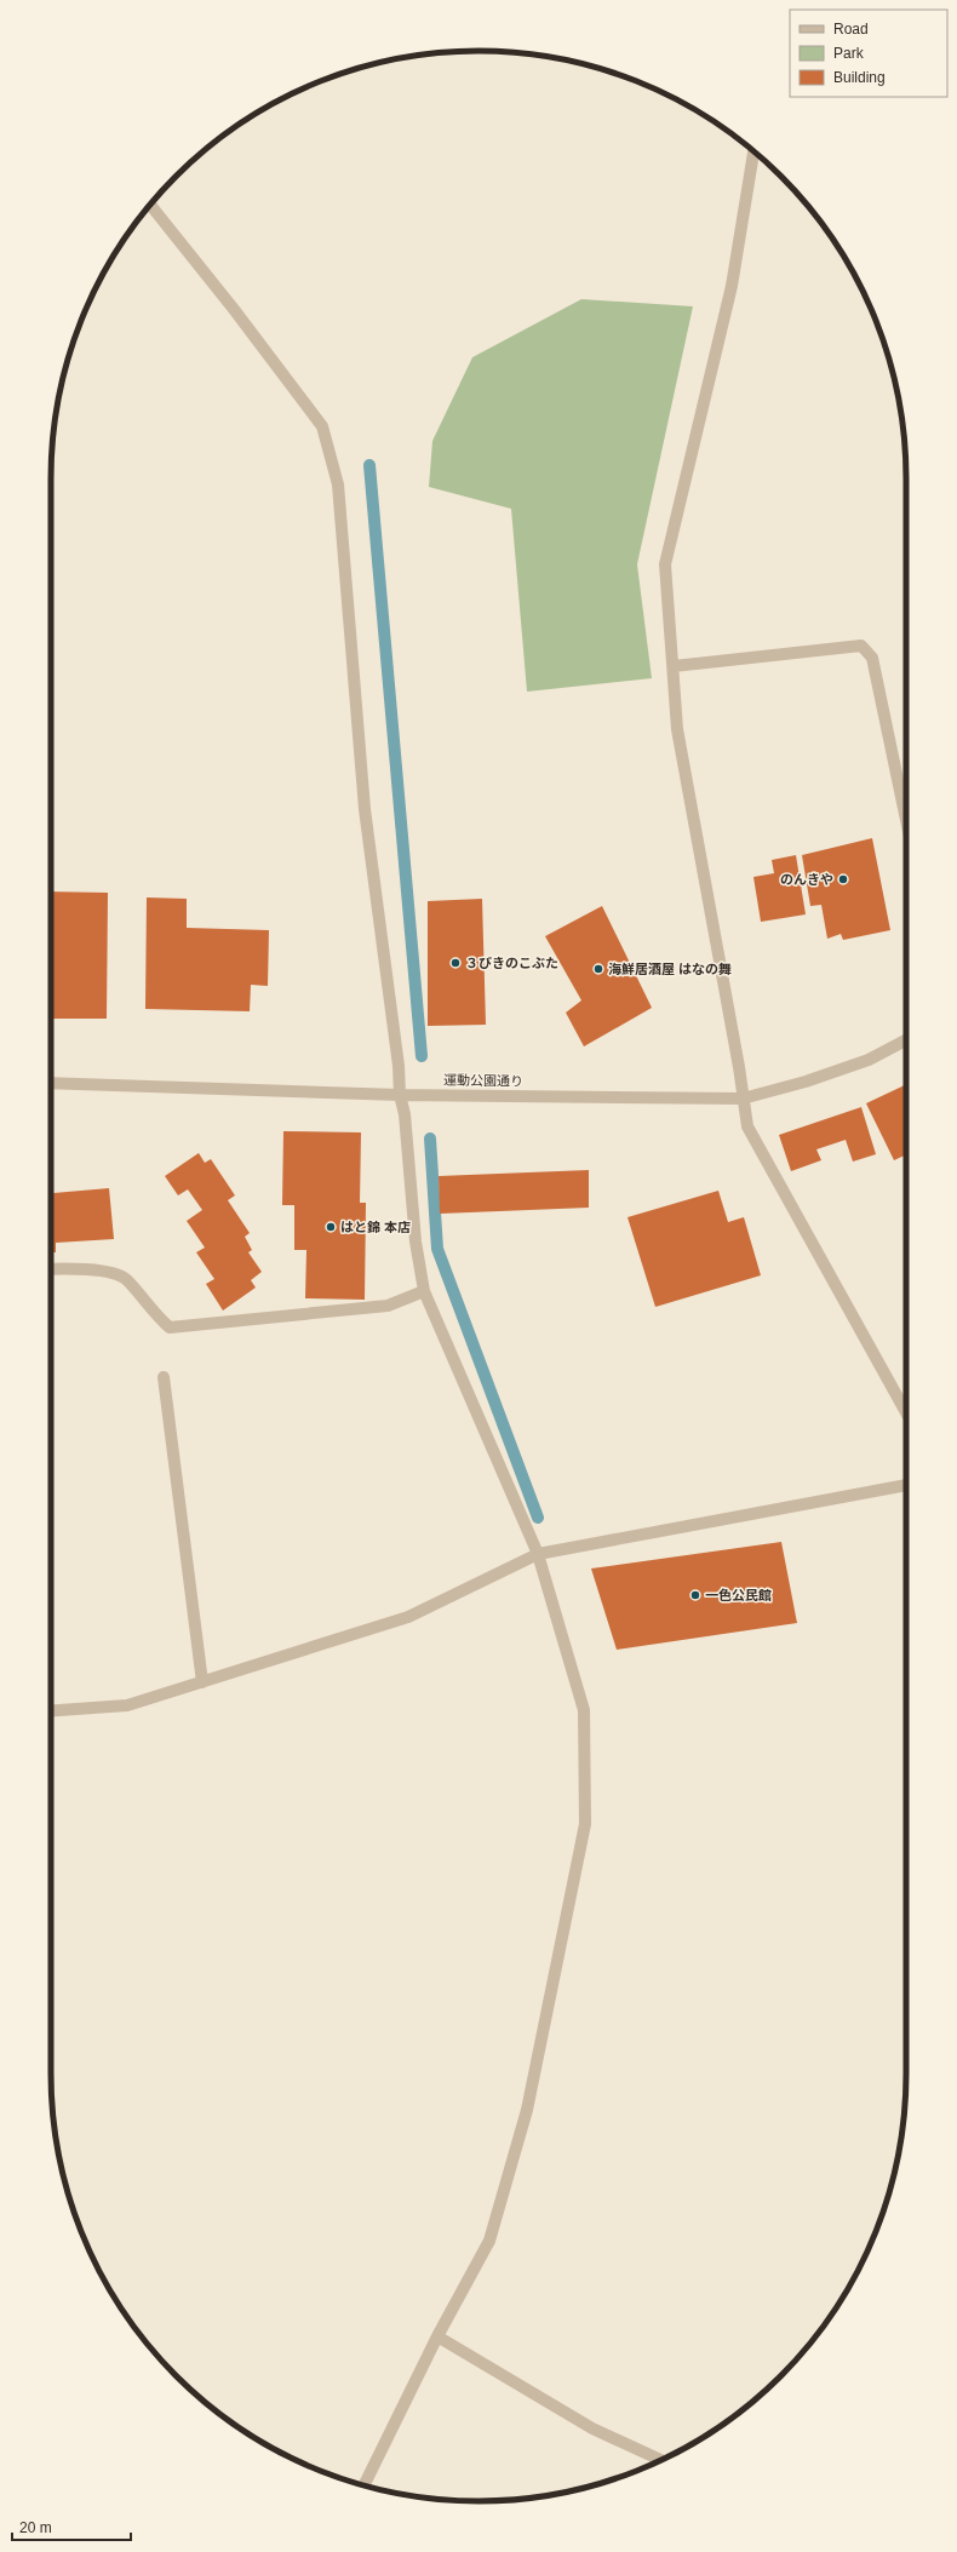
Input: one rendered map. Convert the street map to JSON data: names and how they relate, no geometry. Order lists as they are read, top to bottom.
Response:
{
  "streets": {
    "street": ["運動公園通り"]
  },
  "places": [
    "のんきや",
    "３びきのこぶた",
    "海鮮居酒屋 はなの舞",
    "はと錦 本店",
    "一色公民館"
  ],
  "legend": ["Road", "Park", "Building"],
  "scale_bar": "20 m"
}
